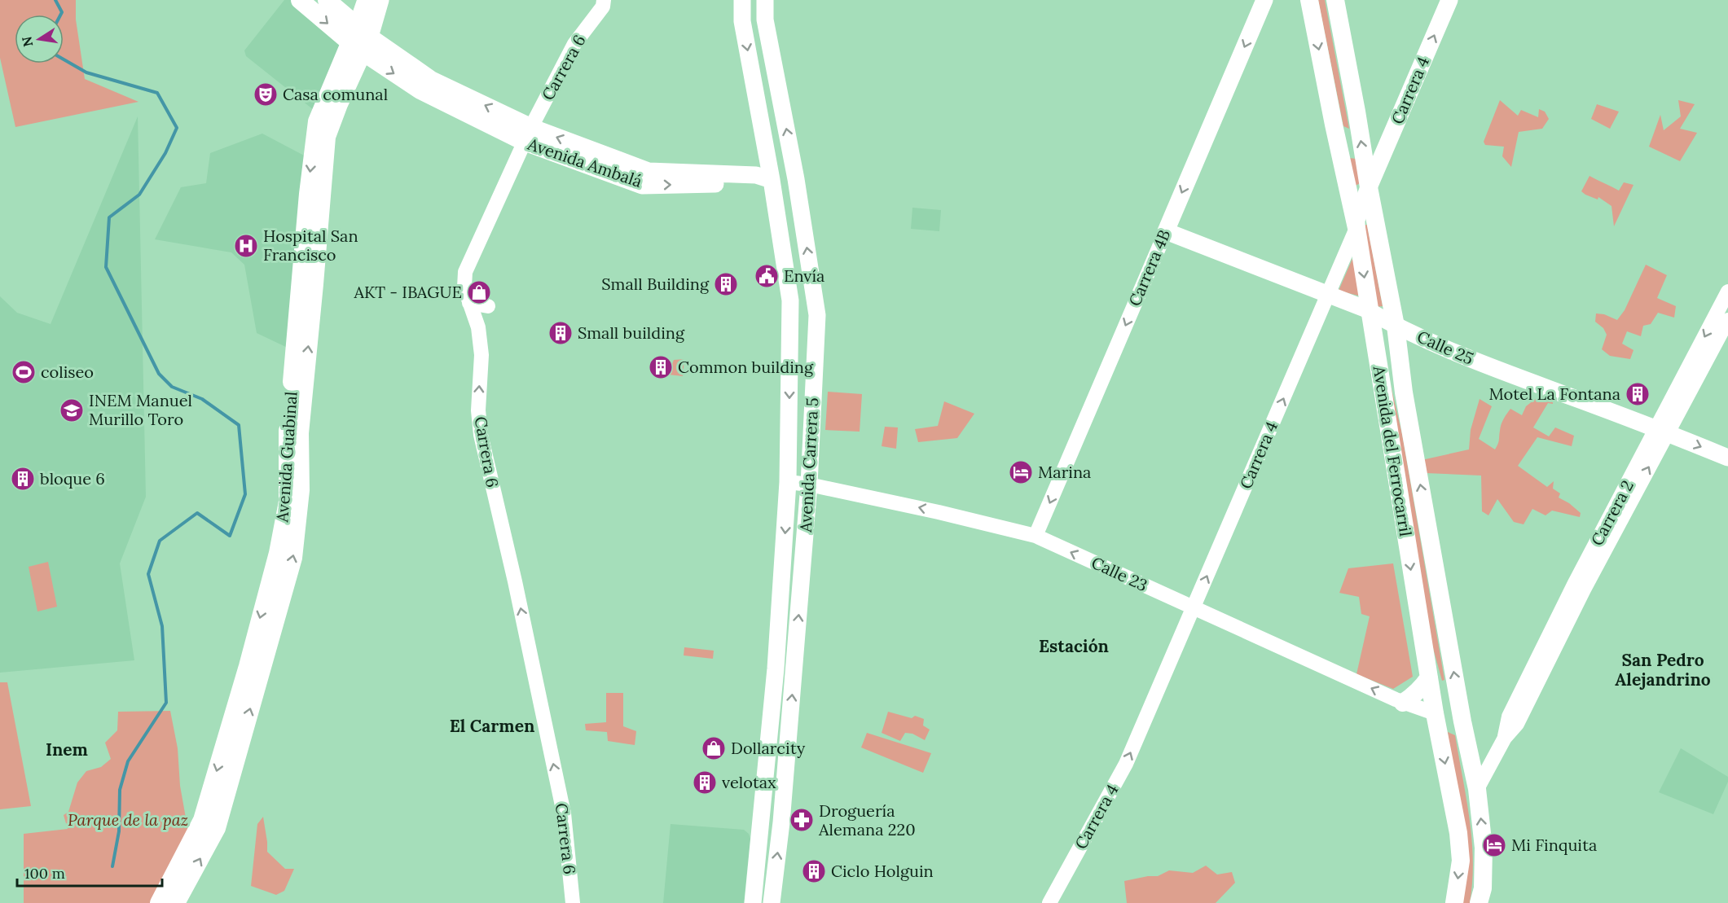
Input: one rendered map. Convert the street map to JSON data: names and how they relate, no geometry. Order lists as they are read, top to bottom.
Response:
{
  "streets": {
    "main road": [
      "Carrera 4",
      "Avenida Ambalá",
      "Carrera 4B",
      "Calle 25",
      "Avenida del Ferrocarril",
      "Avenida Guabinal",
      "Avenida Carrera 5"
    ],
    "street": ["Carrera 6", "Carrera 2", "Calle 23"]
  },
  "crossings": [
    ["Carrera 6", "Avenida Ambalá"],
    ["Carrera 4", "Calle 25"],
    ["Carrera 4", "Avenida del Ferrocarril"],
    ["Carrera 4", "Calle 23"],
    ["Avenida Ambalá", "Avenida Guabinal"],
    ["Avenida Ambalá", "Avenida Carrera 5"],
    ["Carrera 4B", "Calle 25"],
    ["Carrera 4B", "Calle 23"],
    ["Calle 25", "Avenida del Ferrocarril"],
    ["Calle 25", "Carrera 2"],
    ["Avenida del Ferrocarril", "Calle 23"],
    ["Avenida Carrera 5", "Calle 23"]
  ],
  "one_way": [
    "Carrera 6",
    "Carrera 4",
    "Carrera 4B",
    "Calle 23"
  ],
  "districts": [
    "Estación",
    "San Pedro Alejandrino",
    "El Carmen",
    "Inem"
  ],
  "parks": ["Parque de la paz"],
  "places": {
    "theatre": ["Casa comunal"],
    "hospital": ["Hospital San Francisco"],
    "public building": ["Envía"],
    "building": [
      "Small Building",
      "Small building",
      "Common building",
      "Motel La Fontana",
      "bloque 6",
      "velotax",
      "Ciclo Holguin"
    ],
    "shop": ["AKT - IBAGUE", "Dollarcity"],
    "sports": ["coliseo"],
    "school or university": ["INEM Manuel Murillo Toro"],
    "hotel": ["Marina", "Mi Finquita"],
    "pharmacy": ["Droguería Alemana 220"]
  },
  "scale_bar": "100 m",
  "north": "left"
}
